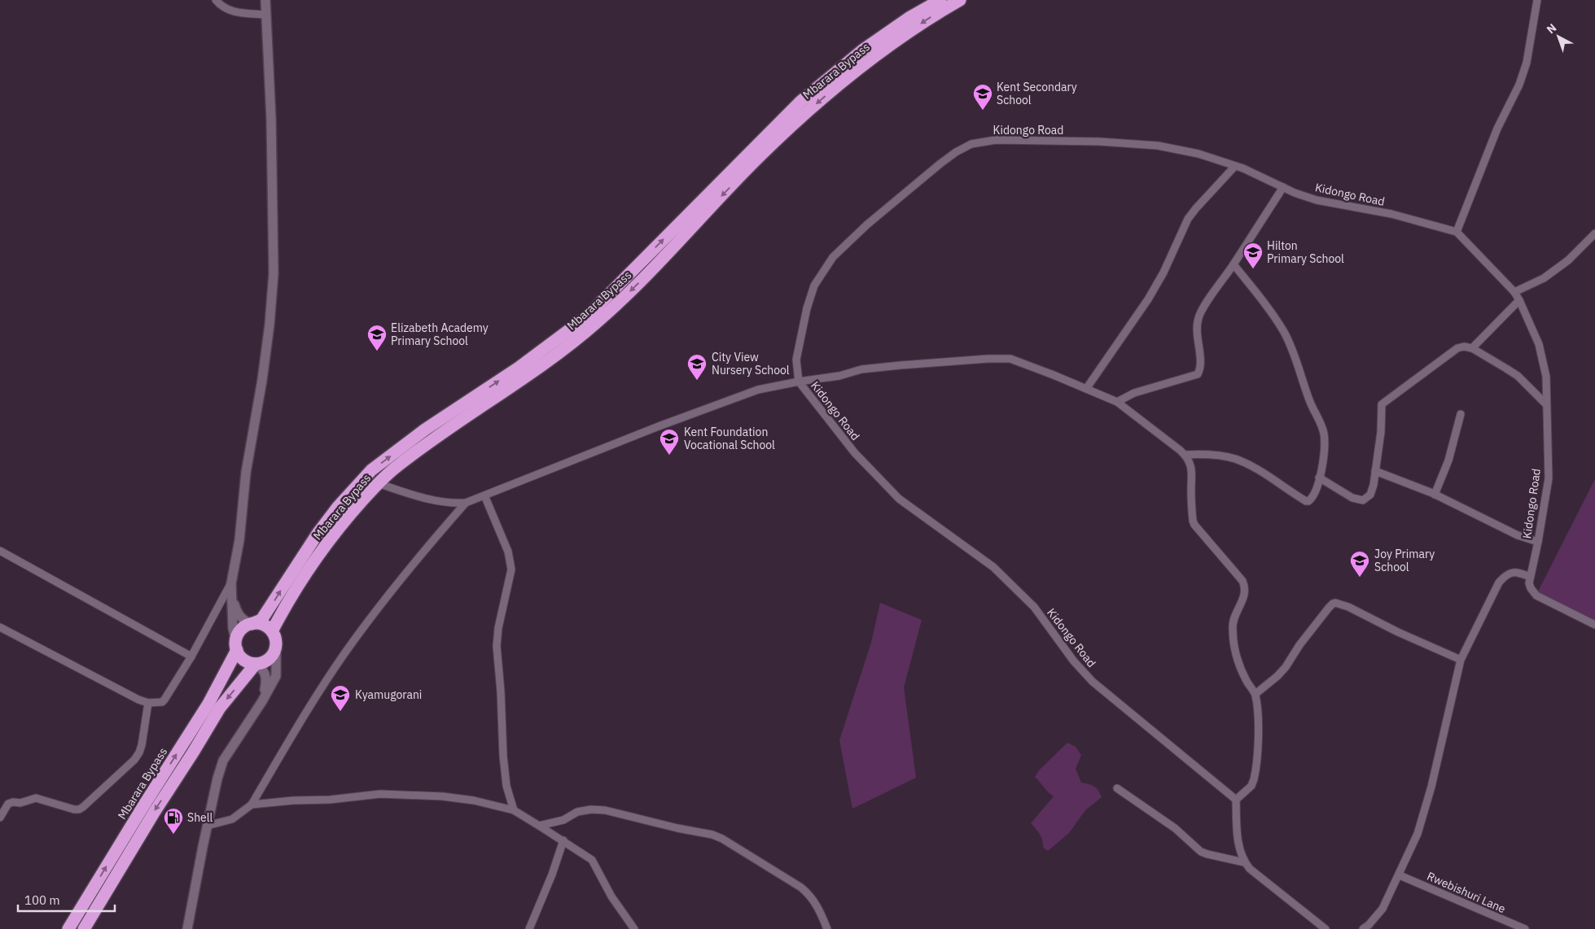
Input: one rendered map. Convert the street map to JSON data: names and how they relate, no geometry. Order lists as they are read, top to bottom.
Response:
{
  "streets": {
    "highway": ["Mbarara Bypass"],
    "street": ["Kidongo Road", "Rwebishuri Lane"]
  },
  "places": {
    "school or university": [
      "Kent Secondary School",
      "Hilton Primary School",
      "Elizabeth Academy Primary School",
      "City View Nursery School",
      "Kent Foundation Vocational School",
      "Joy Primary School",
      "Kyamugorani"
    ],
    "fuel station": ["Shell"]
  },
  "scale_bar": "100 m",
  "north": "top left"
}
